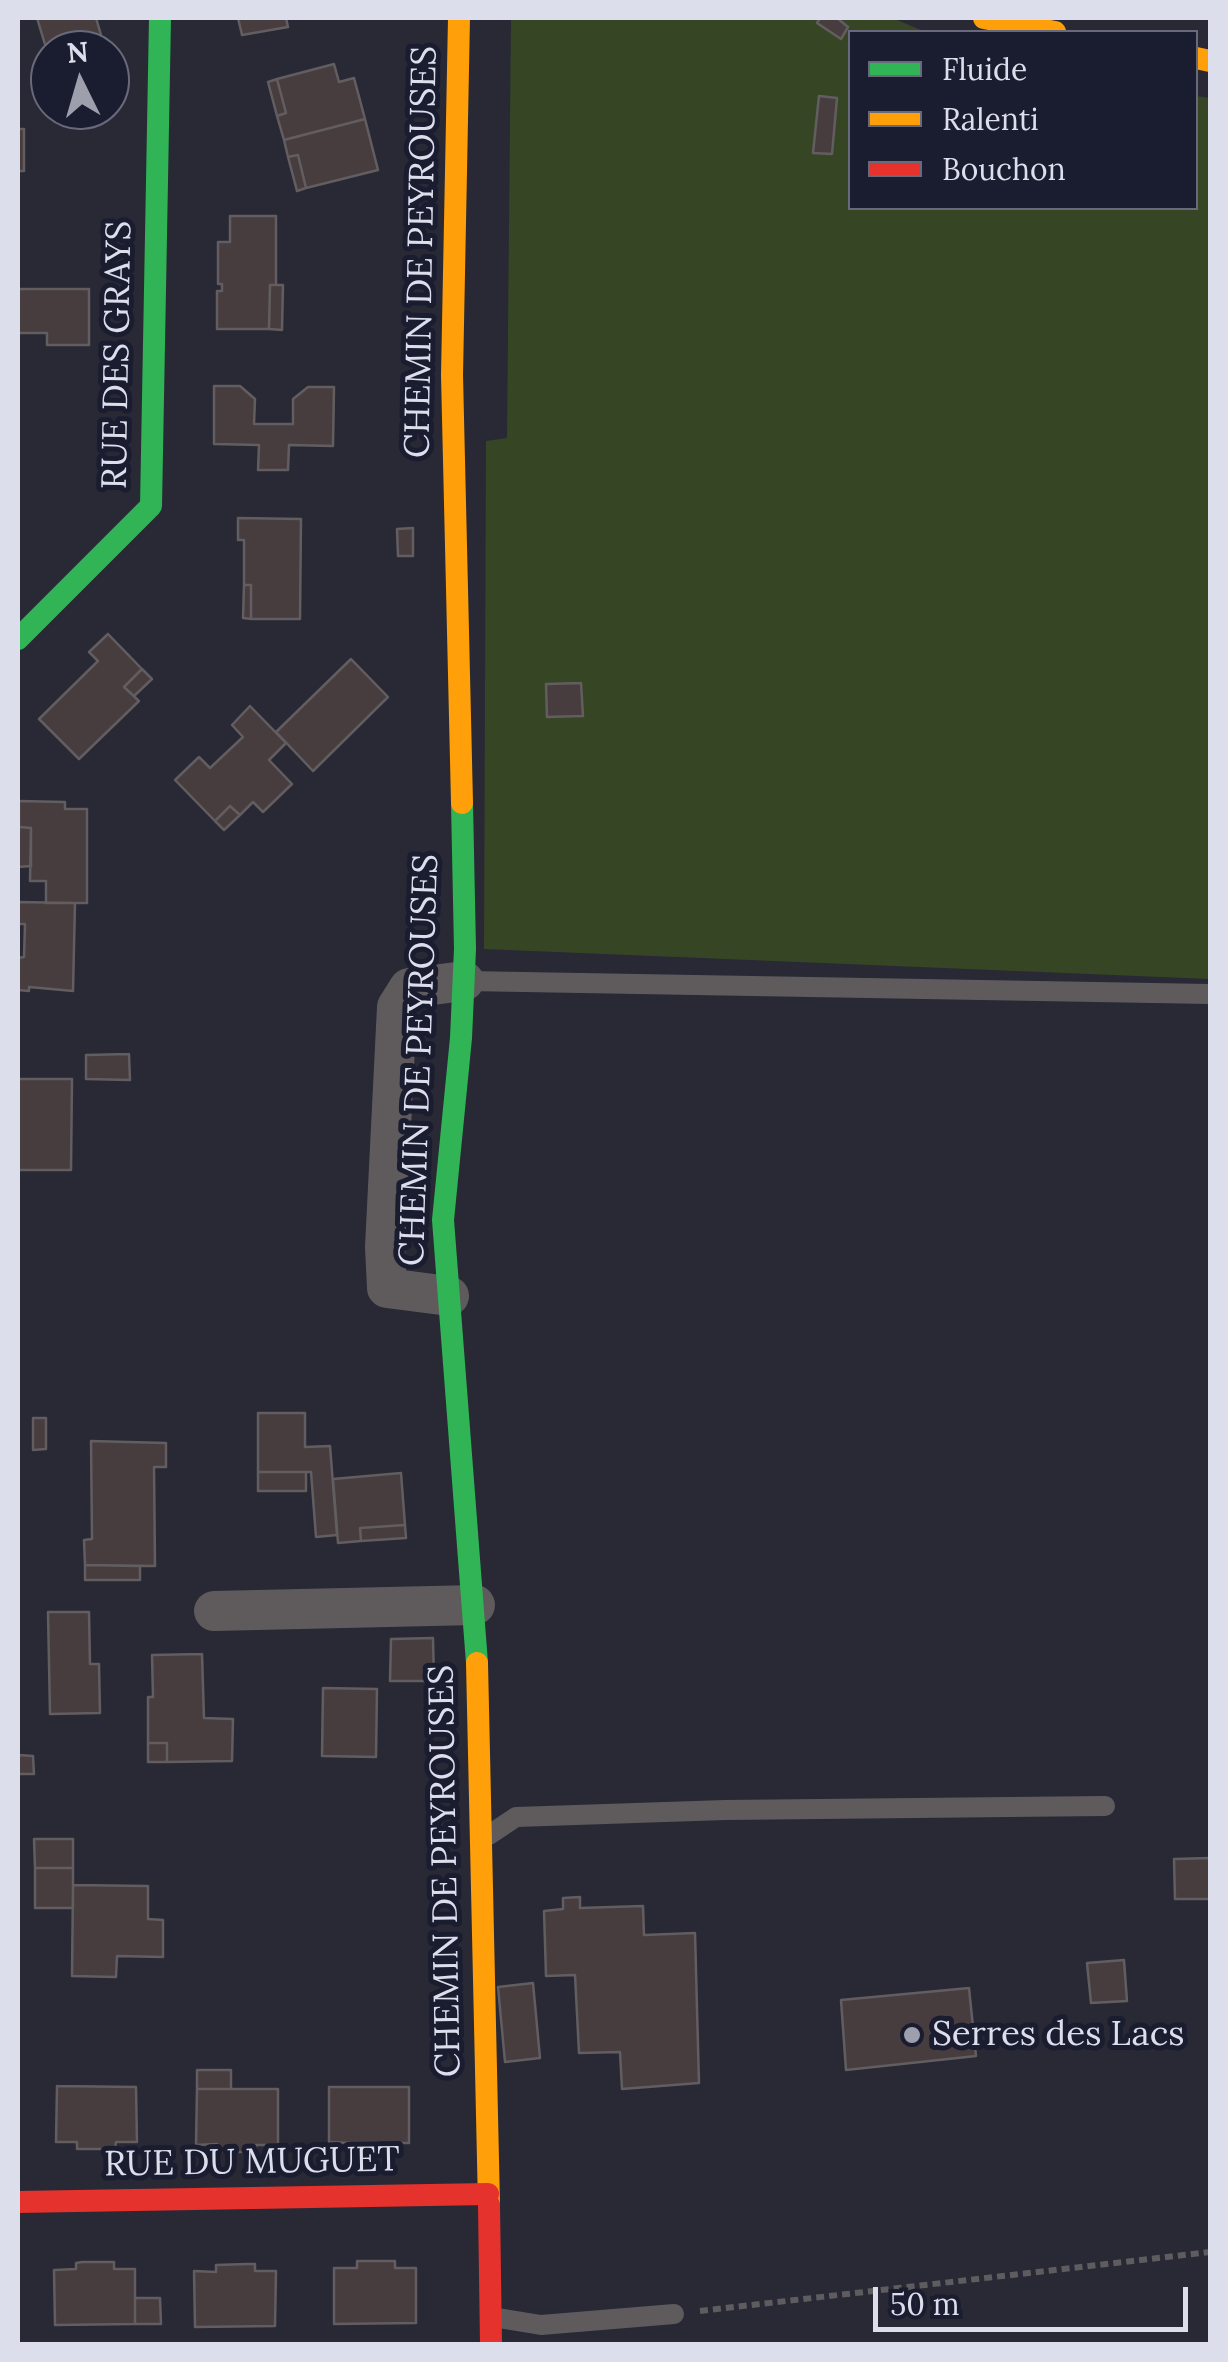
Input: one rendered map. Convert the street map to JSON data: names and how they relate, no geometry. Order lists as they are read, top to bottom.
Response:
{
  "streets": {
    "street": ["CHEMIN DE PEYROUSES", "RUE DES GRAYS", "RUE DU MUGUET"]
  },
  "crossings": [
    ["CHEMIN DE PEYROUSES", "RUE DU MUGUET"]
  ],
  "places": ["Serres des Lacs"],
  "legend": ["Fluide", "Ralenti", "Bouchon"],
  "scale_bar": "50 m",
  "north": "top"
}
